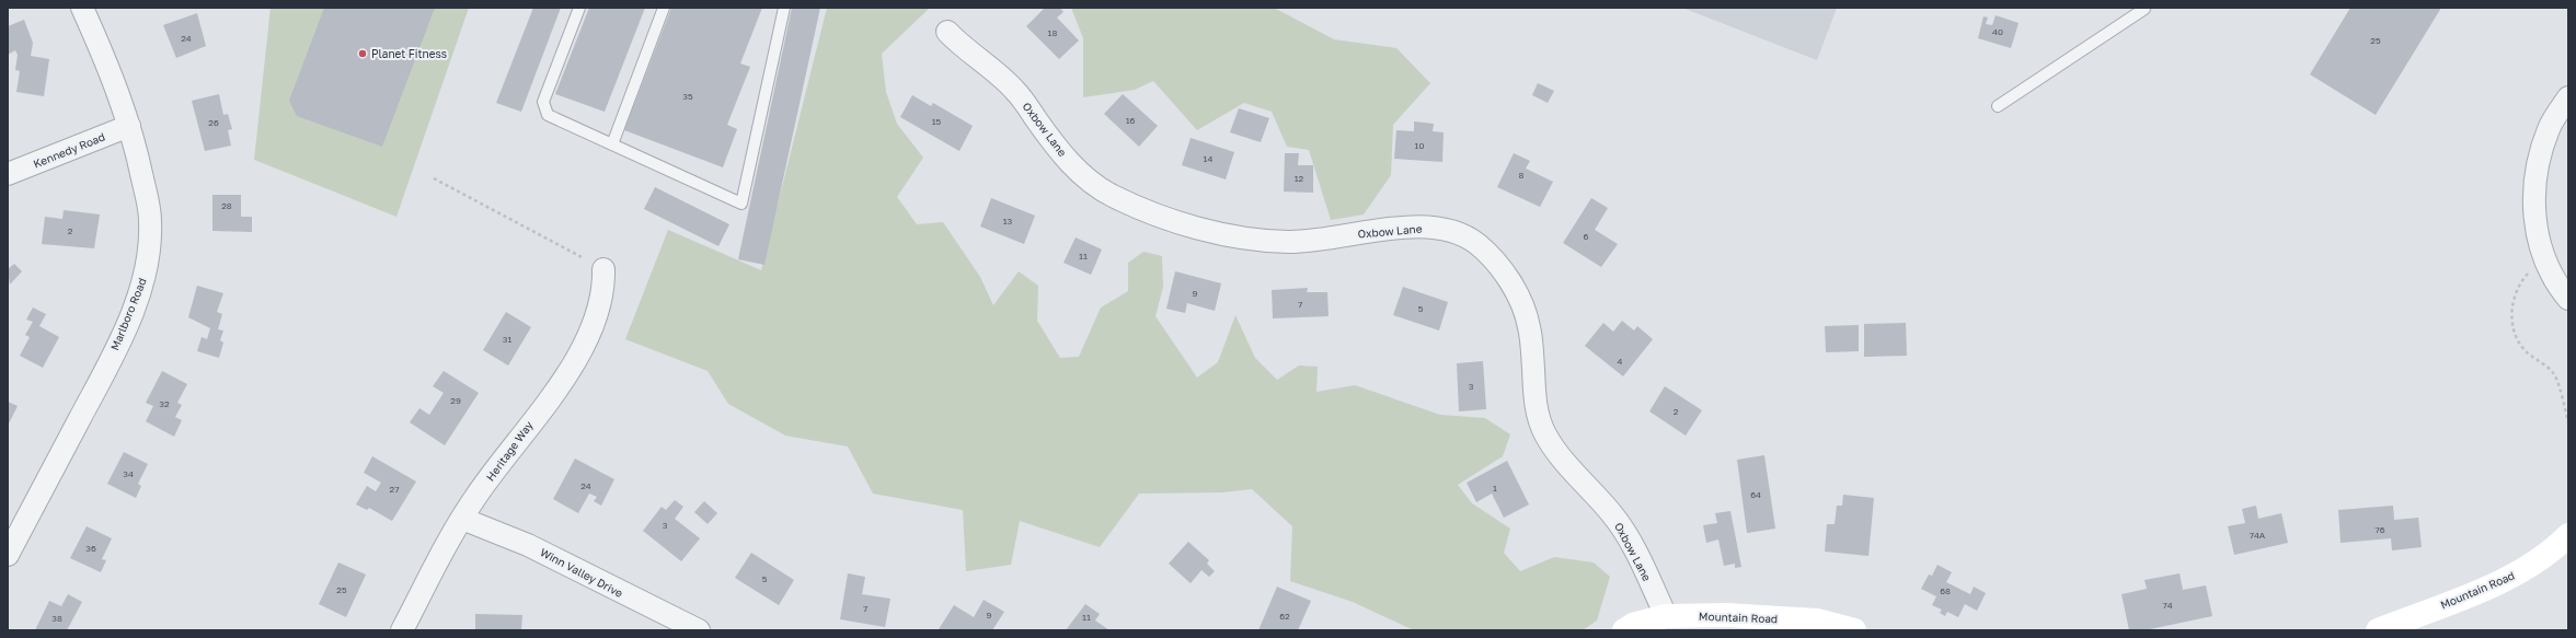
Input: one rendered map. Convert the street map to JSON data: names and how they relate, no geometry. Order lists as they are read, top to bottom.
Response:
{
  "streets": {
    "street": [
      "Oxbow Lane",
      "Kennedy Road",
      "Marlboro Road",
      "Heritage Way",
      "Winn Valley Drive",
      "Mountain Road"
    ]
  },
  "crossings": [
    ["Oxbow Lane", "Mountain Road"],
    ["Kennedy Road", "Marlboro Road"],
    ["Heritage Way", "Winn Valley Drive"]
  ],
  "places": ["Planet Fitness"],
  "house_numbers": [
    "40",
    "18",
    "24",
    "25",
    "35",
    "16",
    "15",
    "26",
    "10",
    "14",
    "8",
    "12",
    "28",
    "13",
    "2",
    "6",
    "11",
    "9",
    "7",
    "5",
    "31",
    "4",
    "3",
    "29",
    "32",
    "2",
    "34",
    "24",
    "1",
    "27",
    "64",
    "3",
    "76",
    "74A",
    "36",
    "5",
    "25",
    "68",
    "74",
    "7",
    "9",
    "62",
    "11",
    "38"
  ]
}
